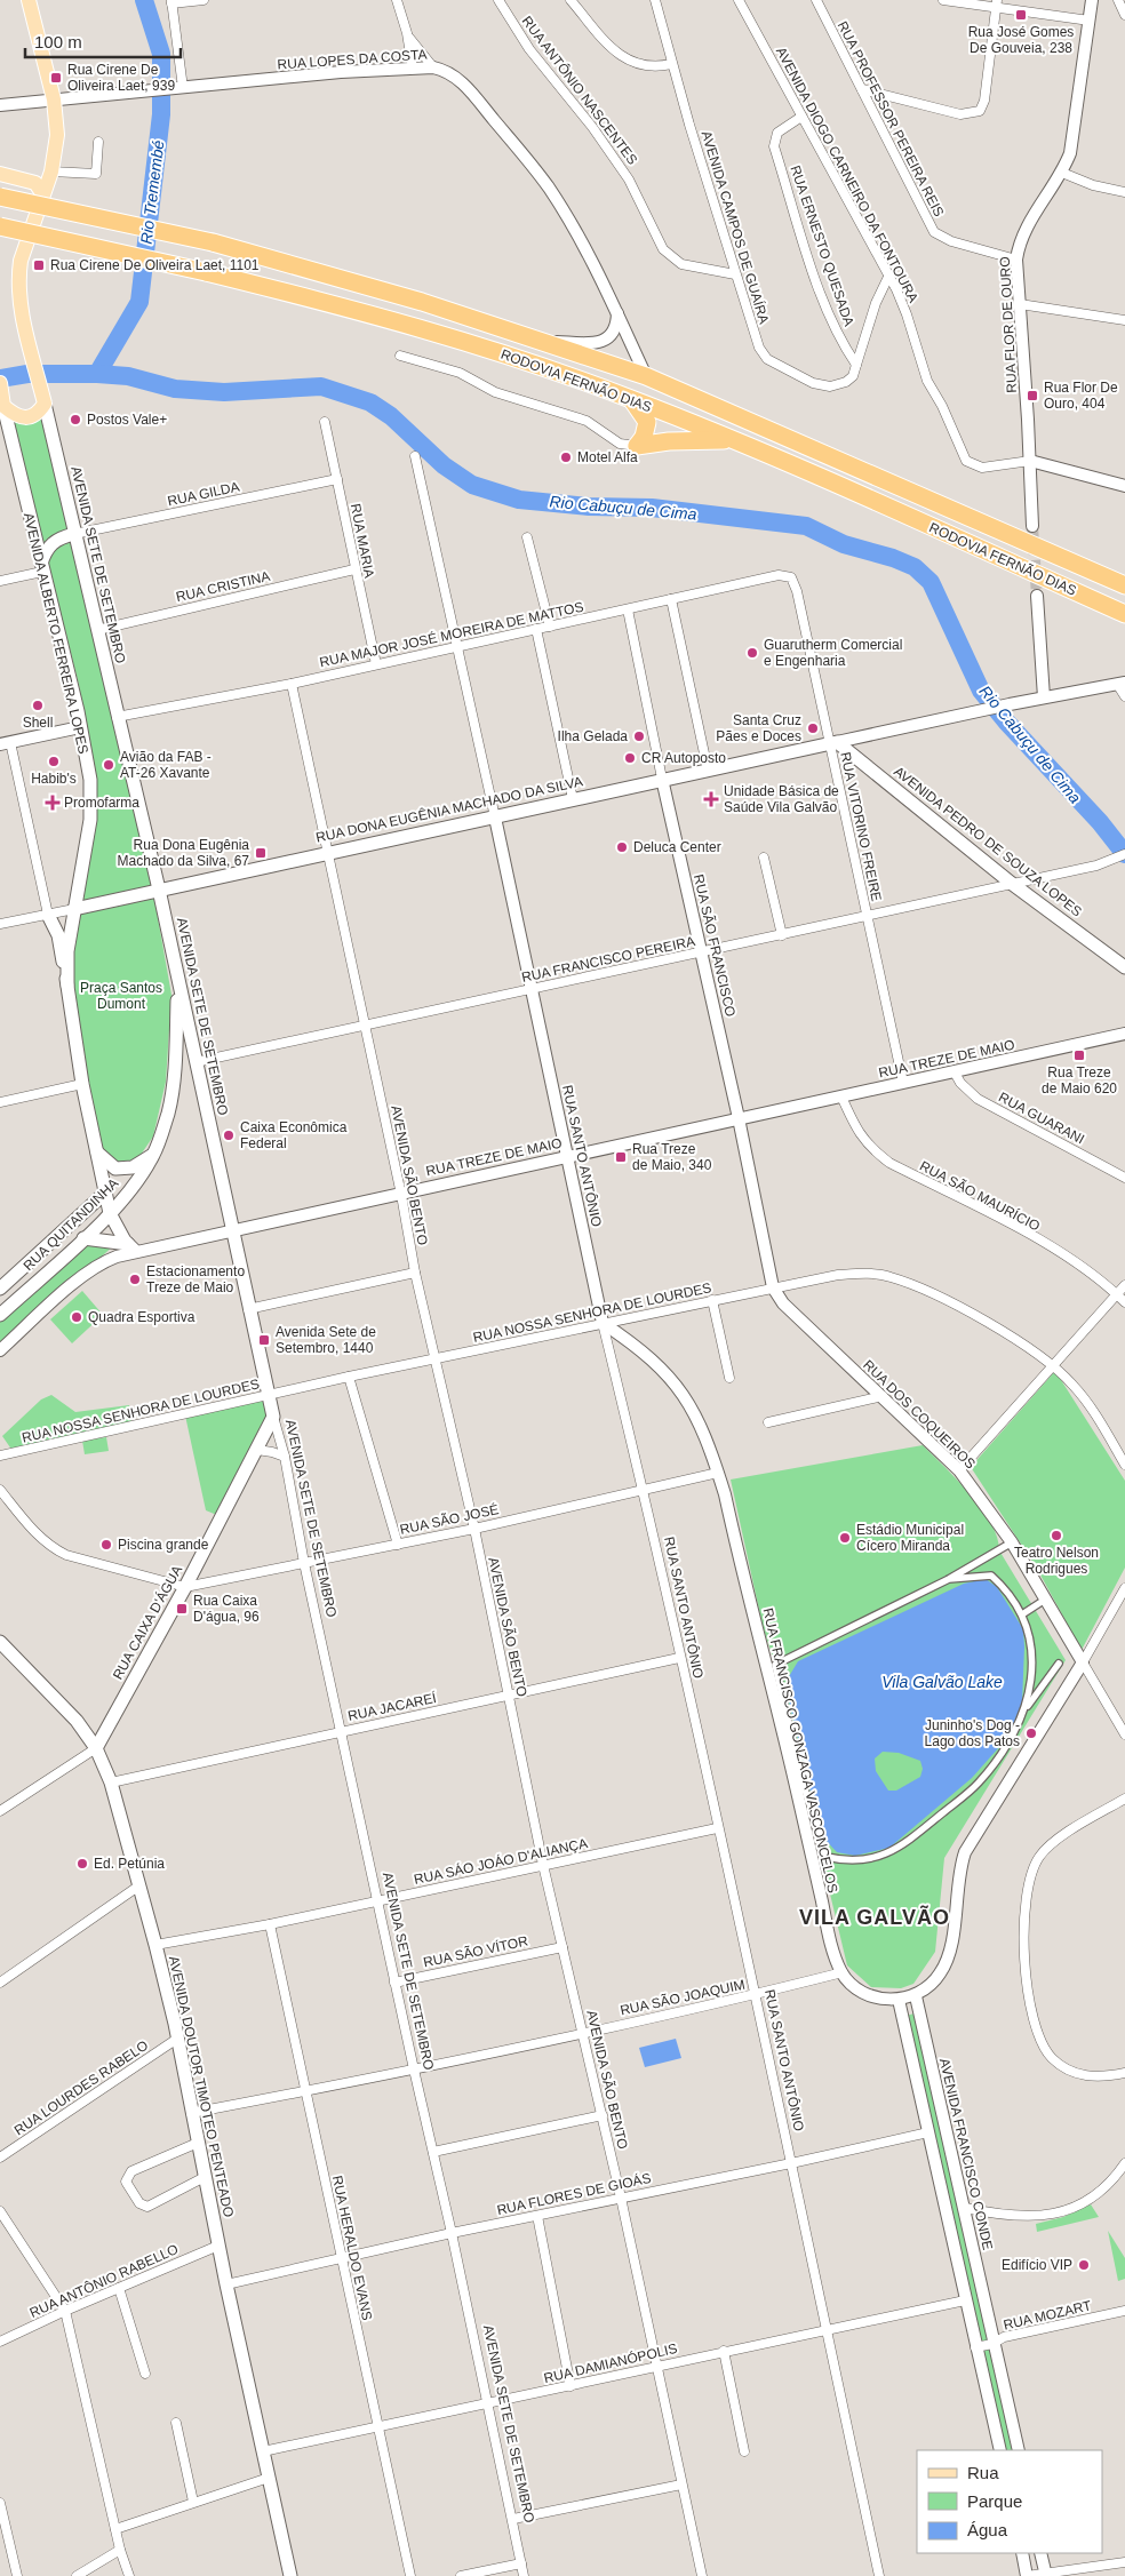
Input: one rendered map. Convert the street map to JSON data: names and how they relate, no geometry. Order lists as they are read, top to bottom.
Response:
{
  "streets": {
    "highway": ["RODOVIA FERNÃO DIAS"],
    "main road": [
      "AVENIDA SETE DE SETEMBRO",
      "AVENIDA ALBERTO FERREIRA LOPES",
      "RUA DONA EUGÊNIA MACHADO DA SILVA",
      "AVENIDA PEDRO DE SOUZA LOPES",
      "RUA QUITANDINHA",
      "RUA CAIXA D'ÁGUA",
      "AVENIDA DOUTOR TIMOTEO PENTEADO"
    ],
    "street": [
      "RUA LOPES DA COSTA",
      "RUA ANTÔNIO NASCENTES",
      "RUA PROFESSOR PEREIRA REIS",
      "AVENIDA DIOGO CARNEIRO DA FONTOURA",
      "AVENIDA CAMPOS DE GUAÍRA",
      "RUA ERNESTO QUESADA",
      "RUA FLOR DE OURO",
      "RUA GILDA",
      "RUA MARIA",
      "RUA CRISTINA",
      "RUA MAJOR JOSÉ MOREIRA DE MATTOS",
      "RUA VITORINO FREIRE",
      "RUA SÃO FRANCISCO",
      "RUA FRANCISCO PEREIRA",
      "RUA TREZE DE MAIO",
      "RUA GUARANI",
      "RUA SANTO ANTÔNIO",
      "AVENIDA SÃO BENTO",
      "RUA SÃO MAURÍCIO",
      "RUA NOSSA SENHORA DE LOURDES",
      "RUA DOS COQUEIROS",
      "RUA SÃO JOSÉ",
      "RUA JACAREÍ",
      "RUA FRANCISCO GONZAGA VASCONCELOS",
      "RUA SÁO JOÁO D'ALIANÇA",
      "RUA SÃO VÍTOR",
      "RUA SÃO JOAQUIM",
      "RUA LOURDES RABELO",
      "AVENIDA FRANCISCO CONDE",
      "RUA FLORES DE GIOÁS",
      "RUA HERALDO EVANS",
      "RUA ANTÔNIO RABELLO",
      "RUA MOZART",
      "RUA DAMIANÓPOLIS"
    ]
  },
  "crossings": [
    ["RUA LOPES DA COSTA", "RODOVIA FERNÃO DIAS"],
    ["RUA ANTÔNIO NASCENTES", "AVENIDA CAMPOS DE GUAÍRA"],
    ["RUA PROFESSOR PEREIRA REIS", "RUA FLOR DE OURO"],
    ["AVENIDA DIOGO CARNEIRO DA FONTOURA", "RUA ERNESTO QUESADA"],
    ["AVENIDA DIOGO CARNEIRO DA FONTOURA", "RUA FLOR DE OURO"],
    ["AVENIDA CAMPOS DE GUAÍRA", "RUA ERNESTO QUESADA"],
    ["RUA GILDA", "RUA MARIA"],
    ["RUA GILDA", "AVENIDA SETE DE SETEMBRO"],
    ["RUA MARIA", "RUA CRISTINA"],
    ["RUA MARIA", "RUA MAJOR JOSÉ MOREIRA DE MATTOS"],
    ["AVENIDA SETE DE SETEMBRO", "RUA CRISTINA"],
    ["AVENIDA SETE DE SETEMBRO", "RUA MAJOR JOSÉ MOREIRA DE MATTOS"],
    ["AVENIDA SETE DE SETEMBRO", "RUA DONA EUGÊNIA MACHADO DA SILVA"],
    ["AVENIDA SETE DE SETEMBRO", "RUA FRANCISCO PEREIRA"],
    ["AVENIDA SETE DE SETEMBRO", "RUA TREZE DE MAIO"],
    ["AVENIDA SETE DE SETEMBRO", "RUA QUITANDINHA"],
    ["AVENIDA SETE DE SETEMBRO", "RUA NOSSA SENHORA DE LOURDES"],
    ["AVENIDA SETE DE SETEMBRO", "RUA SÃO JOSÉ"],
    ["AVENIDA SETE DE SETEMBRO", "RUA CAIXA D'ÁGUA"],
    ["AVENIDA SETE DE SETEMBRO", "RUA JACAREÍ"],
    ["AVENIDA SETE DE SETEMBRO", "RUA SÁO JOÁO D'ALIANÇA"],
    ["AVENIDA SETE DE SETEMBRO", "RUA SÃO VÍTOR"],
    ["AVENIDA SETE DE SETEMBRO", "RUA SÃO JOAQUIM"],
    ["AVENIDA SETE DE SETEMBRO", "RUA FLORES DE GIOÁS"],
    ["AVENIDA SETE DE SETEMBRO", "RUA DAMIANÓPOLIS"],
    ["AVENIDA ALBERTO FERREIRA LOPES", "RUA DONA EUGÊNIA MACHADO DA SILVA"],
    ["RUA MAJOR JOSÉ MOREIRA DE MATTOS", "RUA VITORINO FREIRE"],
    ["RUA MAJOR JOSÉ MOREIRA DE MATTOS", "RUA SÃO FRANCISCO"],
    ["RUA MAJOR JOSÉ MOREIRA DE MATTOS", "RUA SANTO ANTÔNIO"],
    ["RUA MAJOR JOSÉ MOREIRA DE MATTOS", "AVENIDA SÃO BENTO"],
    ["RUA DONA EUGÊNIA MACHADO DA SILVA", "RUA VITORINO FREIRE"],
    ["RUA DONA EUGÊNIA MACHADO DA SILVA", "AVENIDA PEDRO DE SOUZA LOPES"],
    ["RUA DONA EUGÊNIA MACHADO DA SILVA", "RUA SÃO FRANCISCO"],
    ["RUA DONA EUGÊNIA MACHADO DA SILVA", "RUA SANTO ANTÔNIO"],
    ["RUA DONA EUGÊNIA MACHADO DA SILVA", "AVENIDA SÃO BENTO"],
    ["RUA VITORINO FREIRE", "AVENIDA PEDRO DE SOUZA LOPES"],
    ["RUA VITORINO FREIRE", "RUA FRANCISCO PEREIRA"],
    ["RUA VITORINO FREIRE", "RUA TREZE DE MAIO"],
    ["AVENIDA PEDRO DE SOUZA LOPES", "RUA FRANCISCO PEREIRA"],
    ["RUA SÃO FRANCISCO", "RUA FRANCISCO PEREIRA"],
    ["RUA SÃO FRANCISCO", "RUA TREZE DE MAIO"],
    ["RUA SÃO FRANCISCO", "RUA NOSSA SENHORA DE LOURDES"],
    ["RUA SÃO FRANCISCO", "RUA DOS COQUEIROS"],
    ["RUA FRANCISCO PEREIRA", "RUA SANTO ANTÔNIO"],
    ["RUA FRANCISCO PEREIRA", "AVENIDA SÃO BENTO"],
    ["RUA TREZE DE MAIO", "RUA GUARANI"],
    ["RUA TREZE DE MAIO", "RUA SANTO ANTÔNIO"],
    ["RUA TREZE DE MAIO", "AVENIDA SÃO BENTO"],
    ["RUA TREZE DE MAIO", "RUA SÃO MAURÍCIO"],
    ["RUA SANTO ANTÔNIO", "RUA NOSSA SENHORA DE LOURDES"],
    ["RUA SANTO ANTÔNIO", "RUA SÃO JOSÉ"],
    ["RUA SANTO ANTÔNIO", "RUA JACAREÍ"],
    ["RUA SANTO ANTÔNIO", "RUA FRANCISCO GONZAGA VASCONCELOS"],
    ["RUA SANTO ANTÔNIO", "RUA SÁO JOÁO D'ALIANÇA"],
    ["RUA SANTO ANTÔNIO", "RUA SÃO JOAQUIM"],
    ["RUA SANTO ANTÔNIO", "RUA FLORES DE GIOÁS"],
    ["RUA SANTO ANTÔNIO", "RUA DAMIANÓPOLIS"],
    ["AVENIDA SÃO BENTO", "RUA NOSSA SENHORA DE LOURDES"],
    ["AVENIDA SÃO BENTO", "RUA SÃO JOSÉ"],
    ["AVENIDA SÃO BENTO", "RUA JACAREÍ"],
    ["AVENIDA SÃO BENTO", "RUA SÁO JOÁO D'ALIANÇA"],
    ["AVENIDA SÃO BENTO", "RUA SÃO VÍTOR"],
    ["AVENIDA SÃO BENTO", "RUA SÃO JOAQUIM"],
    ["AVENIDA SÃO BENTO", "RUA FLORES DE GIOÁS"],
    ["AVENIDA SÃO BENTO", "RUA DAMIANÓPOLIS"],
    ["RUA NOSSA SENHORA DE LOURDES", "RUA DOS COQUEIROS"],
    ["RUA NOSSA SENHORA DE LOURDES", "RUA FRANCISCO GONZAGA VASCONCELOS"],
    ["RUA SÃO JOSÉ", "RUA CAIXA D'ÁGUA"],
    ["RUA SÃO JOSÉ", "RUA FRANCISCO GONZAGA VASCONCELOS"],
    ["RUA CAIXA D'ÁGUA", "AVENIDA DOUTOR TIMOTEO PENTEADO"],
    ["RUA JACAREÍ", "AVENIDA DOUTOR TIMOTEO PENTEADO"],
    ["RUA FRANCISCO GONZAGA VASCONCELOS", "RUA SÃO JOAQUIM"],
    ["RUA FRANCISCO GONZAGA VASCONCELOS", "AVENIDA FRANCISCO CONDE"],
    ["RUA SÁO JOÁO D'ALIANÇA", "AVENIDA DOUTOR TIMOTEO PENTEADO"],
    ["RUA SÁO JOÁO D'ALIANÇA", "RUA HERALDO EVANS"],
    ["RUA SÃO JOAQUIM", "AVENIDA DOUTOR TIMOTEO PENTEADO"],
    ["RUA SÃO JOAQUIM", "RUA HERALDO EVANS"],
    ["AVENIDA DOUTOR TIMOTEO PENTEADO", "RUA LOURDES RABELO"],
    ["AVENIDA DOUTOR TIMOTEO PENTEADO", "RUA FLORES DE GIOÁS"],
    ["AVENIDA DOUTOR TIMOTEO PENTEADO", "RUA ANTÔNIO RABELLO"],
    ["AVENIDA DOUTOR TIMOTEO PENTEADO", "RUA DAMIANÓPOLIS"],
    ["AVENIDA FRANCISCO CONDE", "RUA MOZART"],
    ["RUA FLORES DE GIOÁS", "RUA HERALDO EVANS"],
    ["RUA HERALDO EVANS", "RUA DAMIANÓPOLIS"]
  ],
  "districts": ["VILA GALVÃO"],
  "water": ["Rio Tremembé", "Rio Cabuçu de Cima", "Vila Galvão Lake"],
  "parks": ["Praça Santos Dumont"],
  "places": {
    "transit": [
      "Rua José Gomes De Gouveia, 238",
      "Rua Cirene De Oliveira Laet, 939",
      "Rua Cirene De Oliveira Laet, 1101",
      "Rua Flor De Ouro, 404",
      "Rua Dona Eugênia Machado da Silva, 67",
      "Rua Treze de Maio 620",
      "Rua Treze de Maio, 340",
      "Avenida Sete de Setembro, 1440",
      "Rua Caixa D'água, 96"
    ],
    "other": [
      "Postos Vale+",
      "Motel Alfa",
      "Guarutherm Comercial e Engenharia",
      "Shell",
      "Santa Cruz Pães e Doces",
      "Ilha Gelada",
      "CR Autoposto",
      "Habib's",
      "Avião da FAB - AT-26 Xavante",
      "Deluca Center",
      "Caixa Econômica Federal",
      "Estacionamento Treze de Maio",
      "Quadra Esportiva",
      "Teatro Nelson Rodrigues",
      "Estádio Municipal Cícero Miranda",
      "Piscina grande",
      "Juninho's Dog - Lago dos Patos",
      "Ed. Petúnia",
      "Edifício VIP"
    ],
    "health": ["Unidade Básica de Saúde Vila Galvão", "Promofarma"]
  },
  "legend": ["Rua", "Parque", "Água"],
  "scale_bar": "100 m"
}
